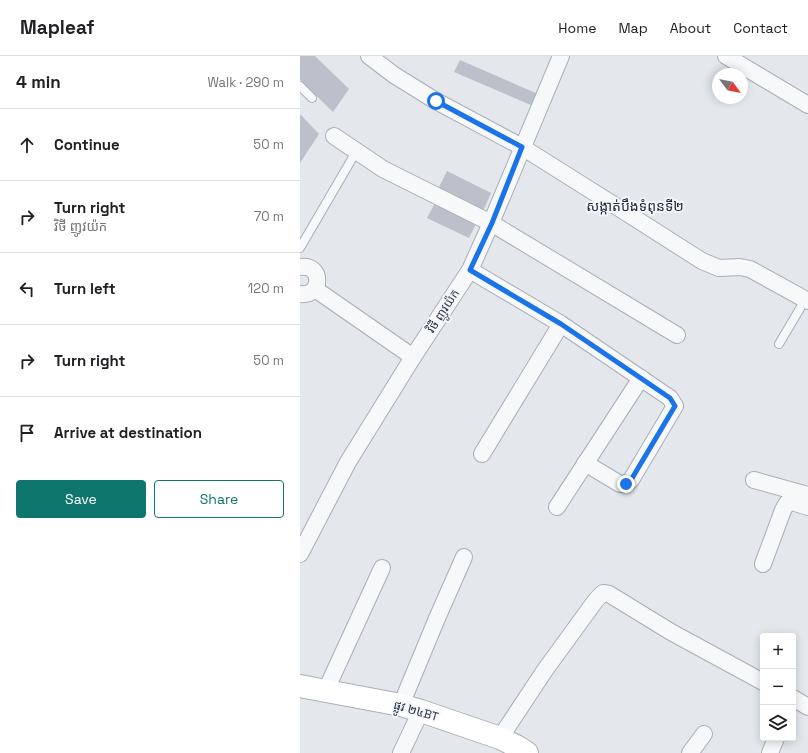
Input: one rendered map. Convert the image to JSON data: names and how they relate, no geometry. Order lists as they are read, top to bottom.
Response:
{
  "streets": {
    "street": ["វិថី ញូវយ៉ក", "ផ្លូវ ២៤BT"]
  },
  "districts": ["សង្កាត់បឹងទំពុនទី២"],
  "north": "bottom right",
  "page": {
    "header": "Mapleaf",
    "nav": [
      "Home",
      "Map",
      "About",
      "Contact"
    ],
    "heading": ["4 min", "Walk · 290 m"],
    "list": [
      ["Continue", "50 m"],
      ["Turn right", "វិថី ញូវយ៉ក", "70 m"],
      ["Turn left", "120 m"],
      ["Turn right", "50 m"],
      "Arrive at destination"
    ],
    "buttons": ["Save", "Share"],
    "map_buttons": ["+", "−"]
  }
}
